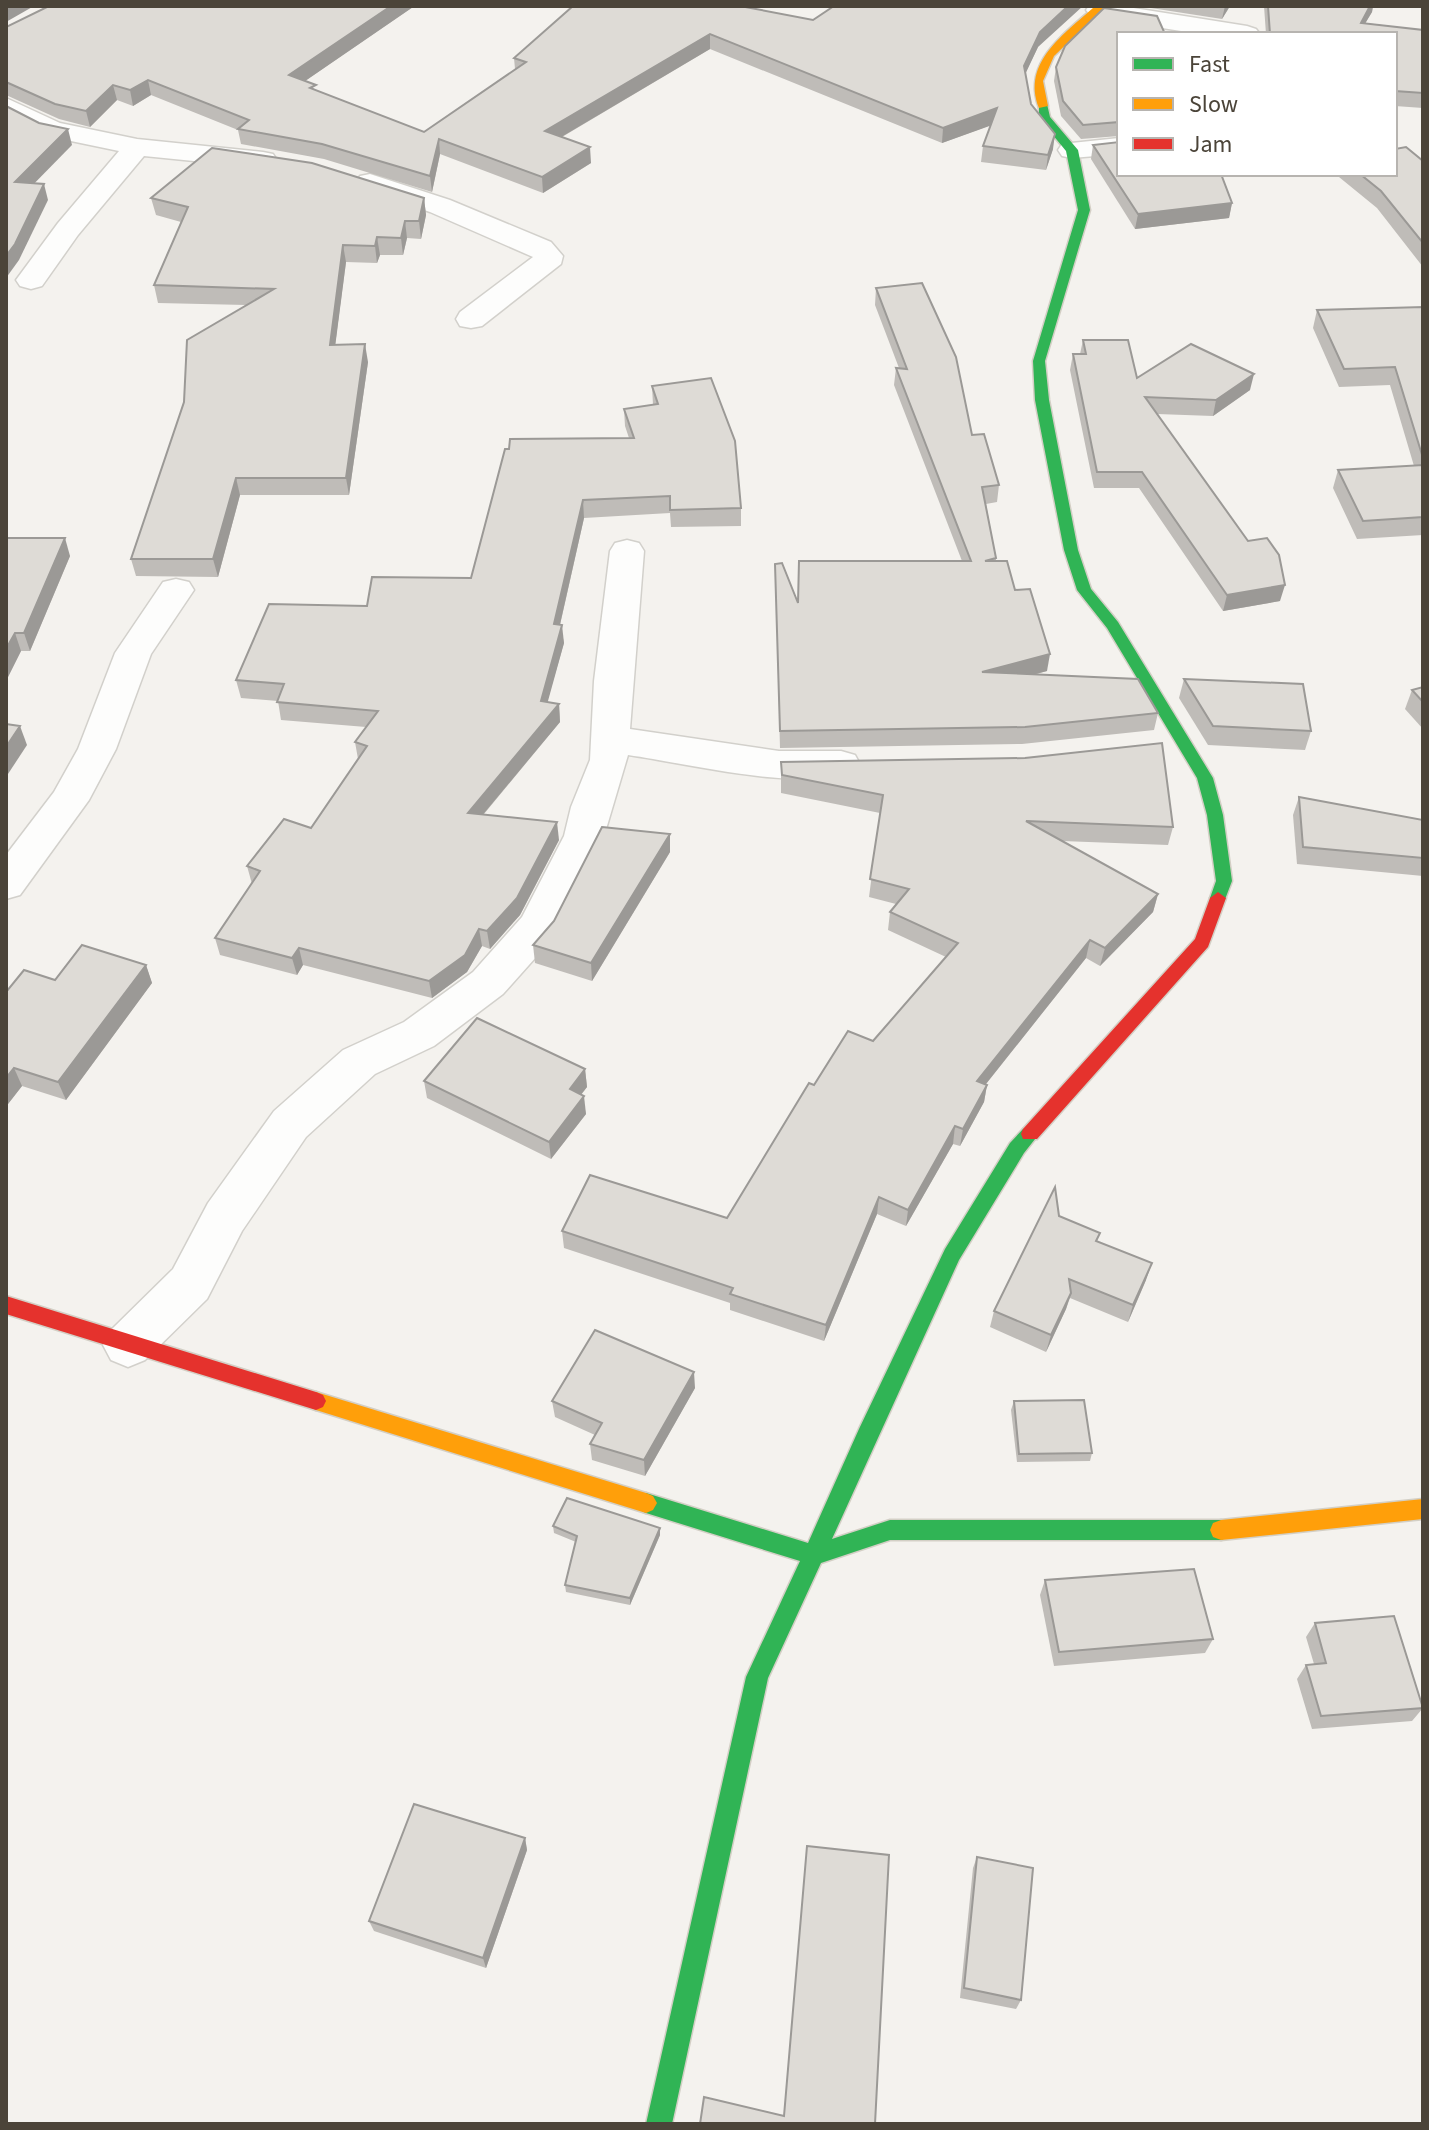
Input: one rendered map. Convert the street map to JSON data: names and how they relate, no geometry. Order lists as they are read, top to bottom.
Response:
{
  "legend": ["Fast", "Slow", "Jam"]
}
